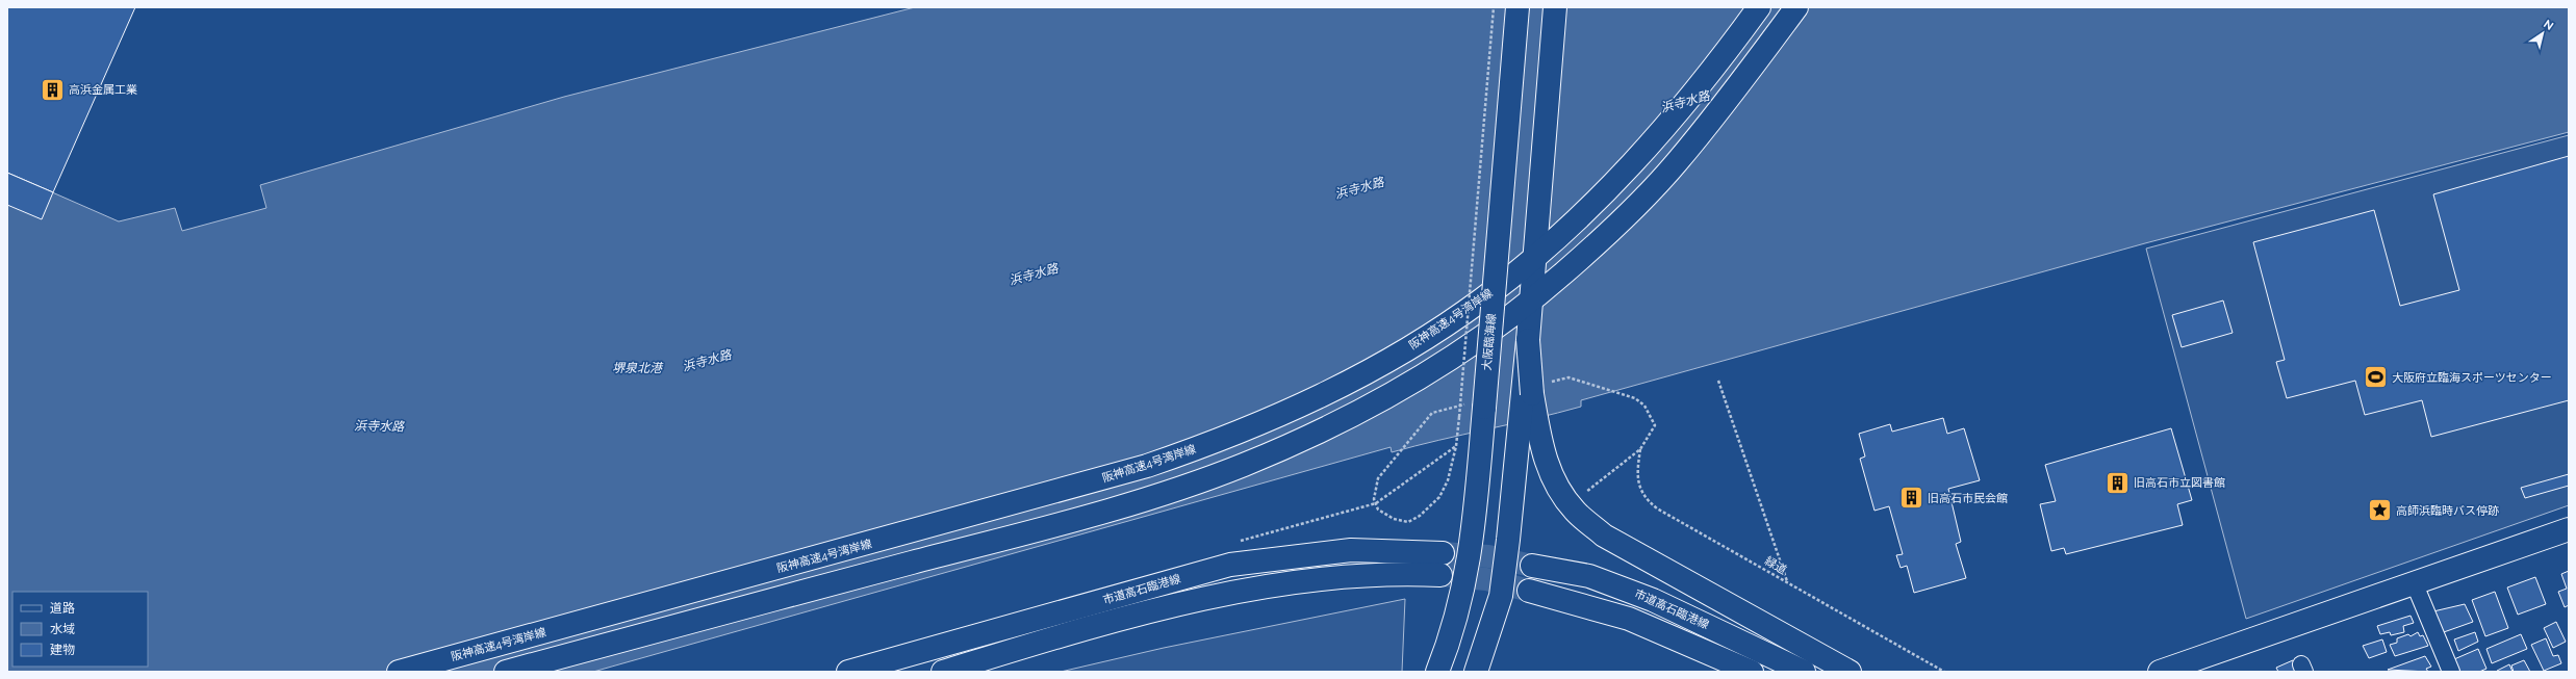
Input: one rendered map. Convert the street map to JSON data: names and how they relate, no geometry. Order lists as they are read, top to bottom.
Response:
{
  "streets": {
    "main road": ["阪神高速4号湾岸線", "大阪臨海線", "市道高石臨港線"],
    "path": ["緑道"]
  },
  "water": ["浜寺水路", "堺泉北港"],
  "places": {
    "building": ["高浜金属工業", "旧高石市立図書館", "旧高石市民会館"],
    "sports": ["大阪府立臨海スポーツセンター"],
    "place": ["高師浜臨時バス停跡"]
  },
  "legend": ["道路", "水域", "建物"],
  "north": "top right"
}
